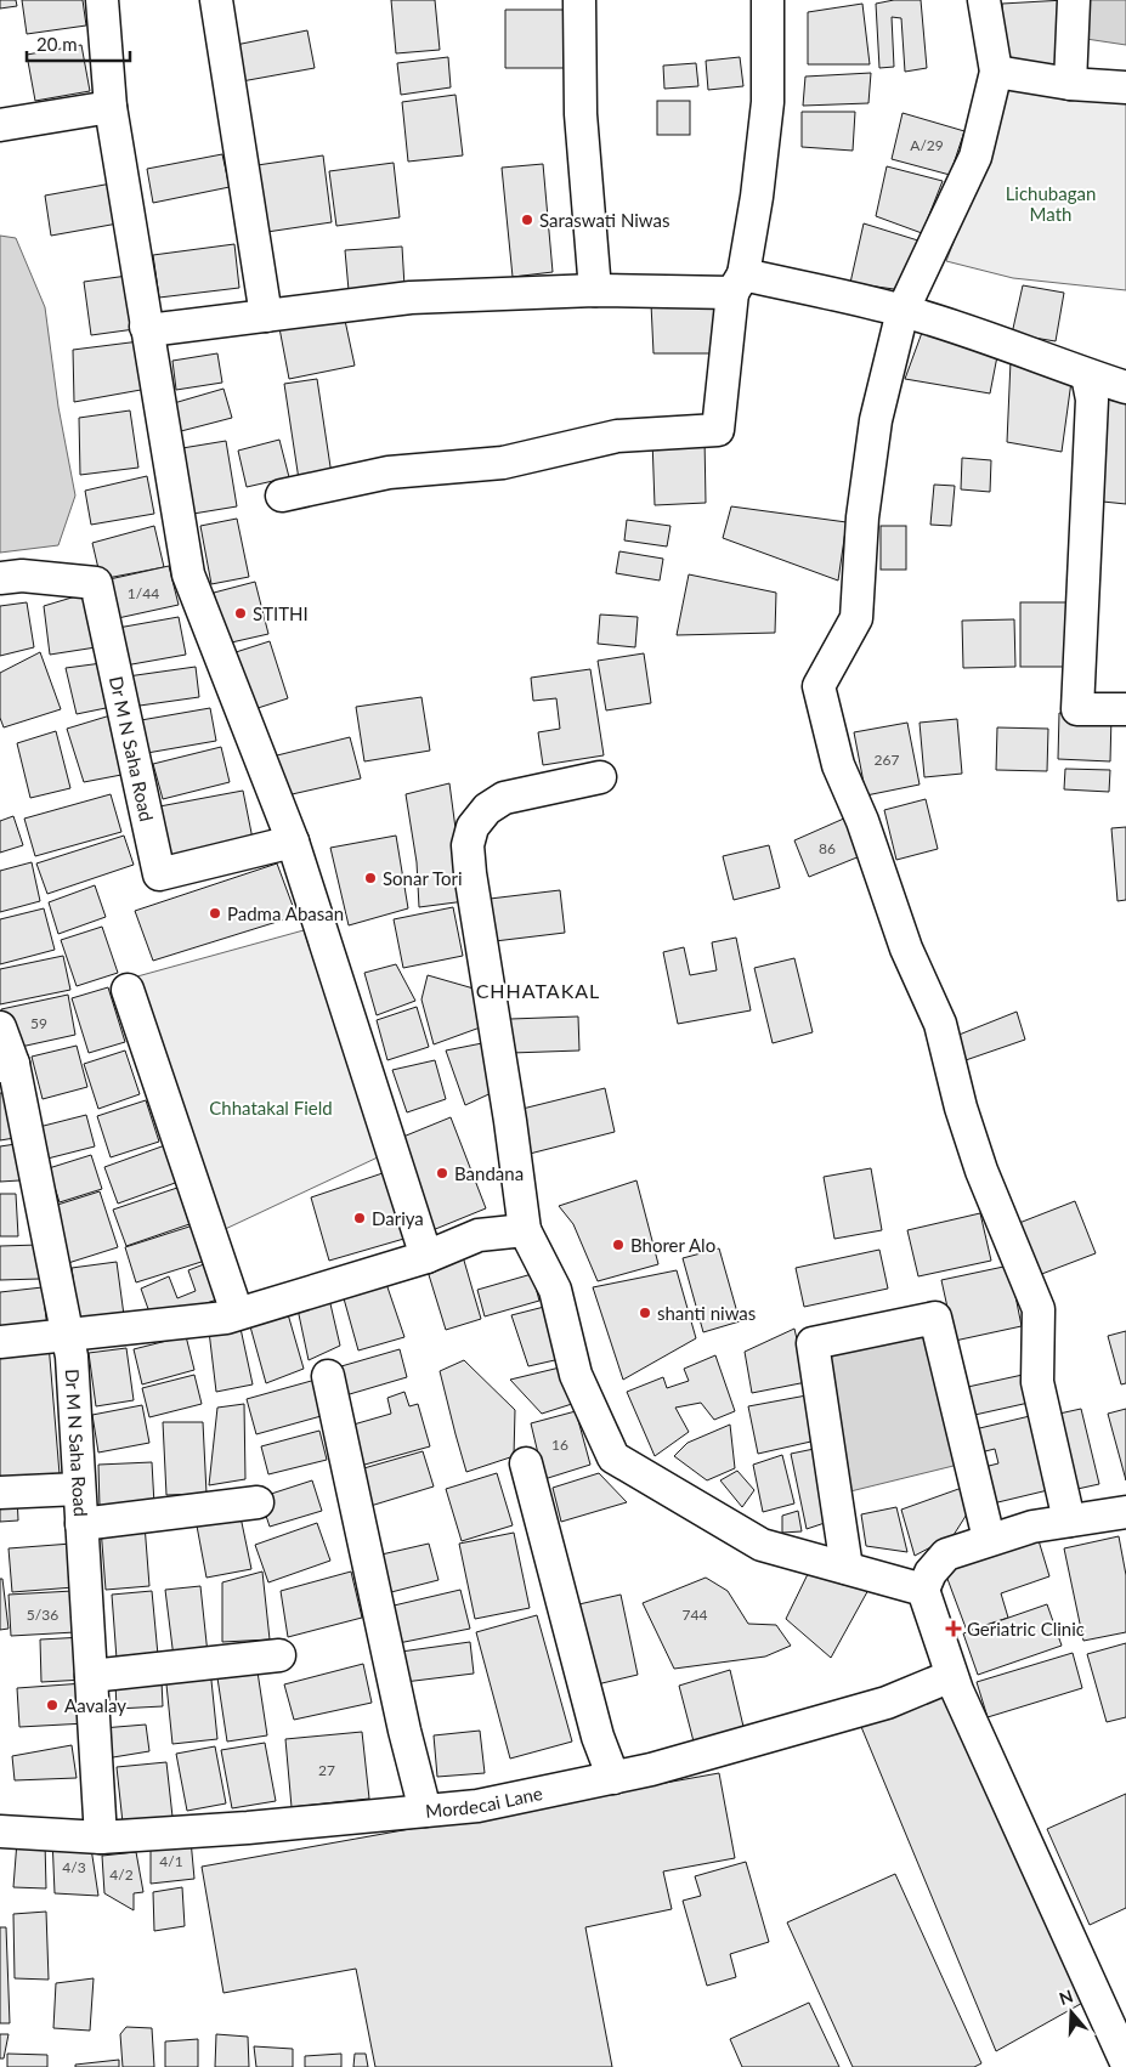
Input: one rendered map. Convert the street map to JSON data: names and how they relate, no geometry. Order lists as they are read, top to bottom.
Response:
{
  "streets": {
    "street": ["Dr M N Saha Road", "Mordecai Lane"]
  },
  "crossings": [
    ["Dr M N Saha Road", "Mordecai Lane"]
  ],
  "districts": ["CHHATAKAL"],
  "parks": ["Lichubagan Math", "Chhatakal Field"],
  "places": {
    "other": [
      "Saraswati Niwas",
      "STITHI",
      "Sonar Tori",
      "Padma Abasan",
      "Bandana",
      "Dariya",
      "Bhorer Alo",
      "shanti niwas",
      "Aavalay"
    ],
    "health": ["Geriatric Clinic"]
  },
  "house_numbers": [
    "A/29",
    "1/44",
    "267",
    "86",
    "59",
    "16",
    "5/36",
    "744",
    "27",
    "4/1",
    "4/3",
    "4/2"
  ],
  "scale_bar": "20 m",
  "north": "top"
}
